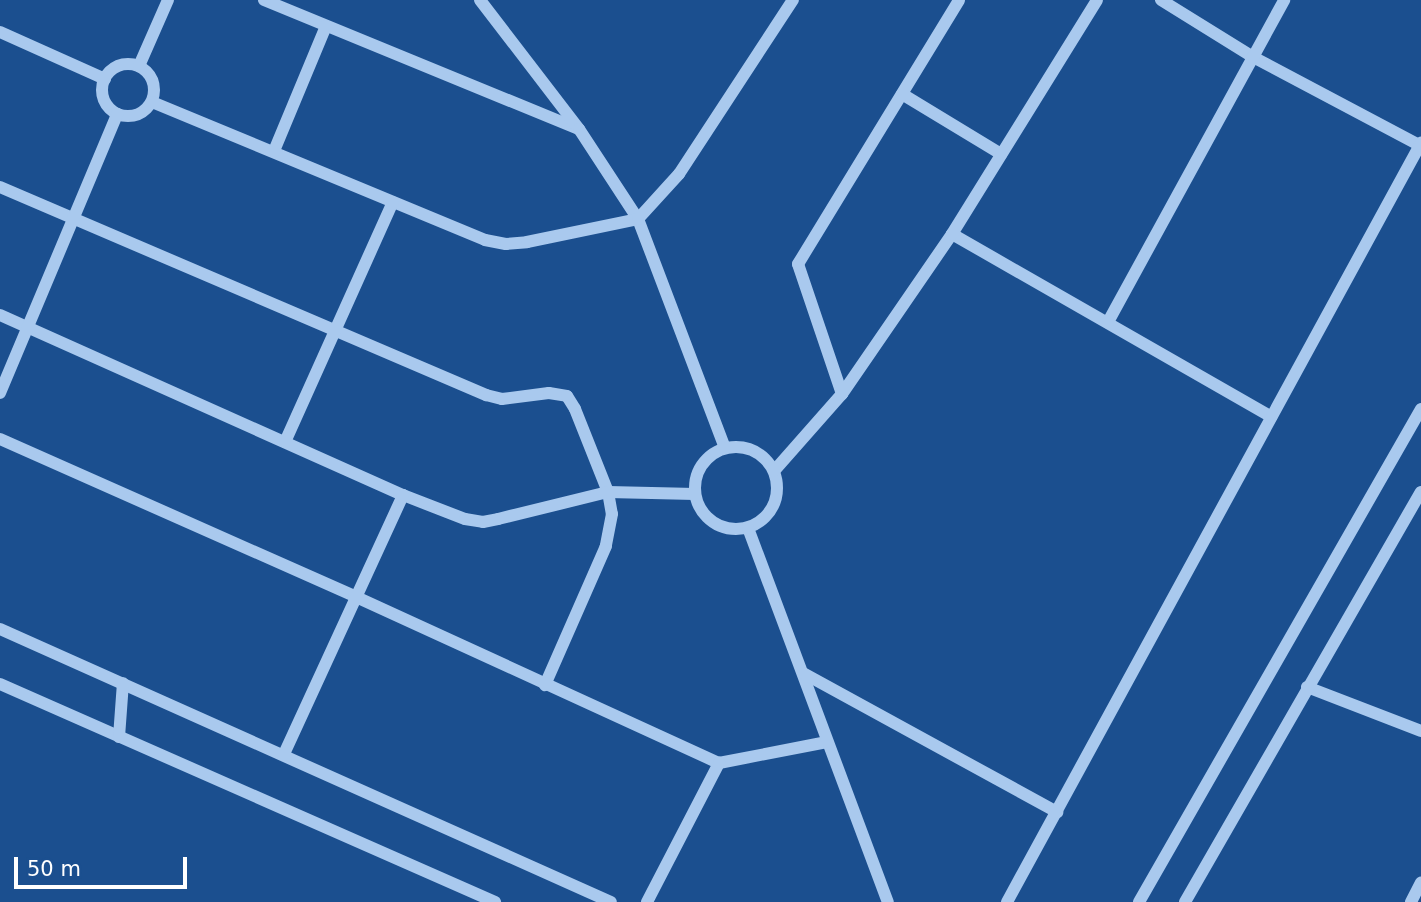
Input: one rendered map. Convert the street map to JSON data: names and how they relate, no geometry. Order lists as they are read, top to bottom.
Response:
{
  "scale_bar": "50 m"
}
